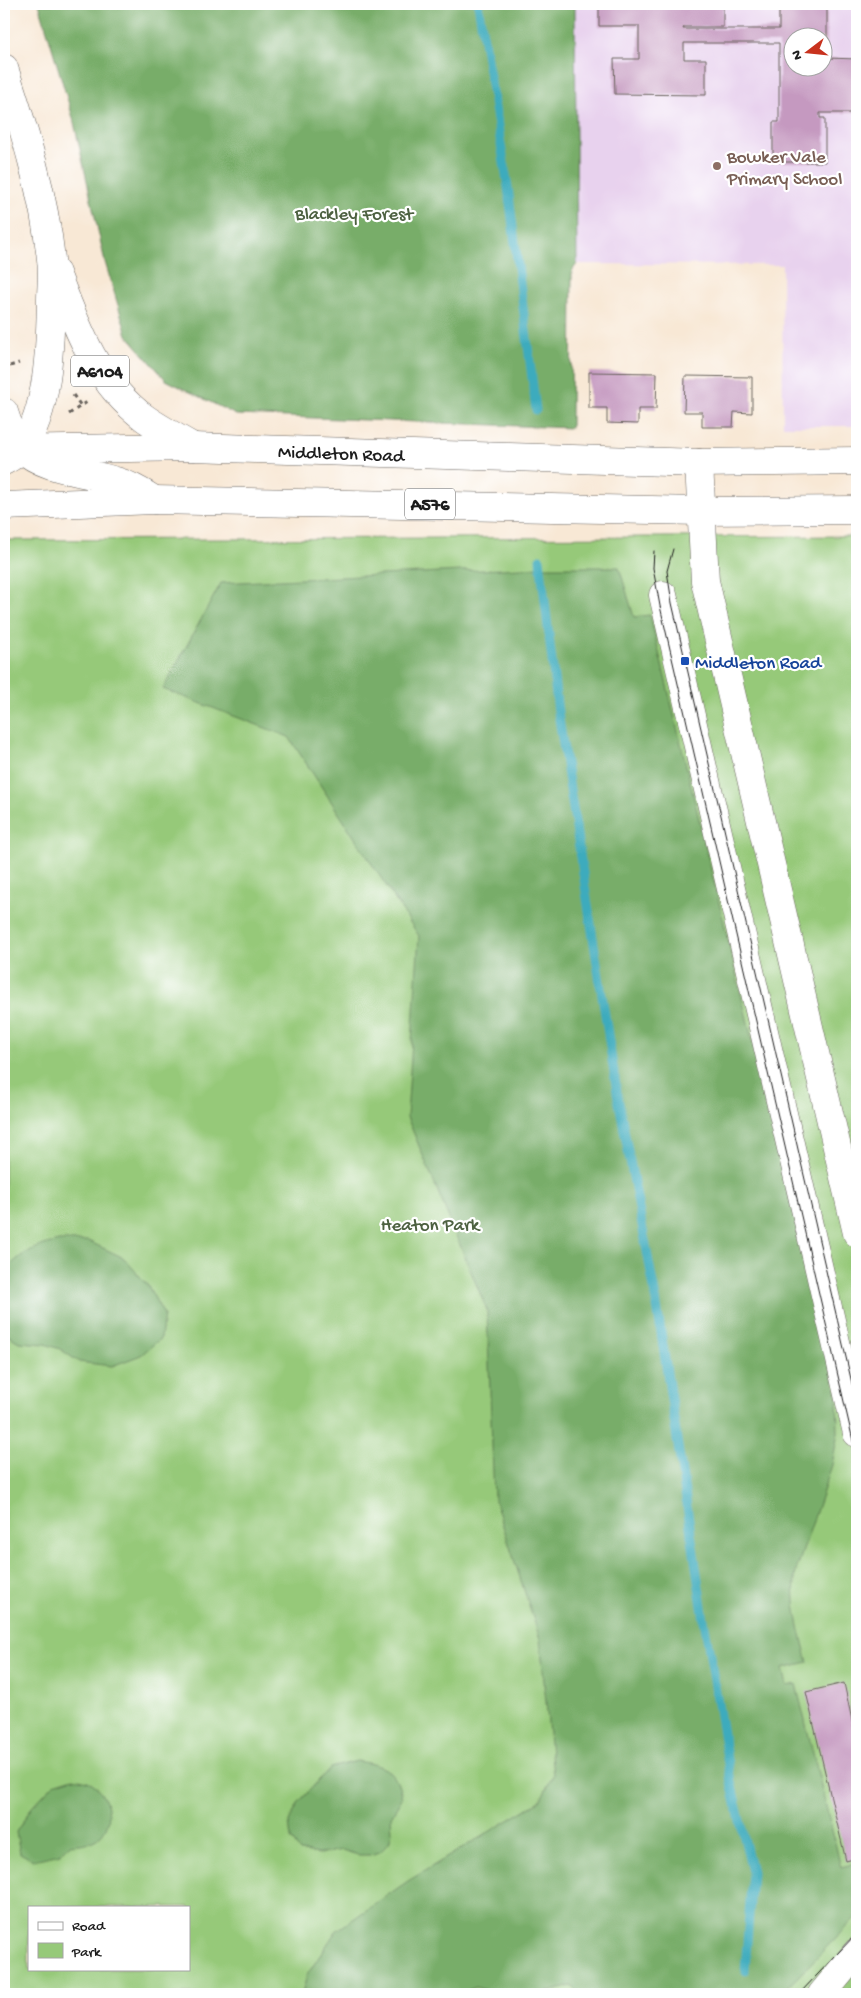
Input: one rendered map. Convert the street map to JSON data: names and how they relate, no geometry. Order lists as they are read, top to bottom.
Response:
{
  "streets": {
    "main road": ["A6104", "Middleton Road", "A576"]
  },
  "crossings": [
    ["A6104", "Middleton Road"]
  ],
  "parks": ["Blackley Forest", "Heaton Park"],
  "places": {
    "other": ["Bowker Vale Primary School"],
    "transit": ["Middleton Road"]
  },
  "legend": ["Road", "Park"],
  "north": "left"
}
